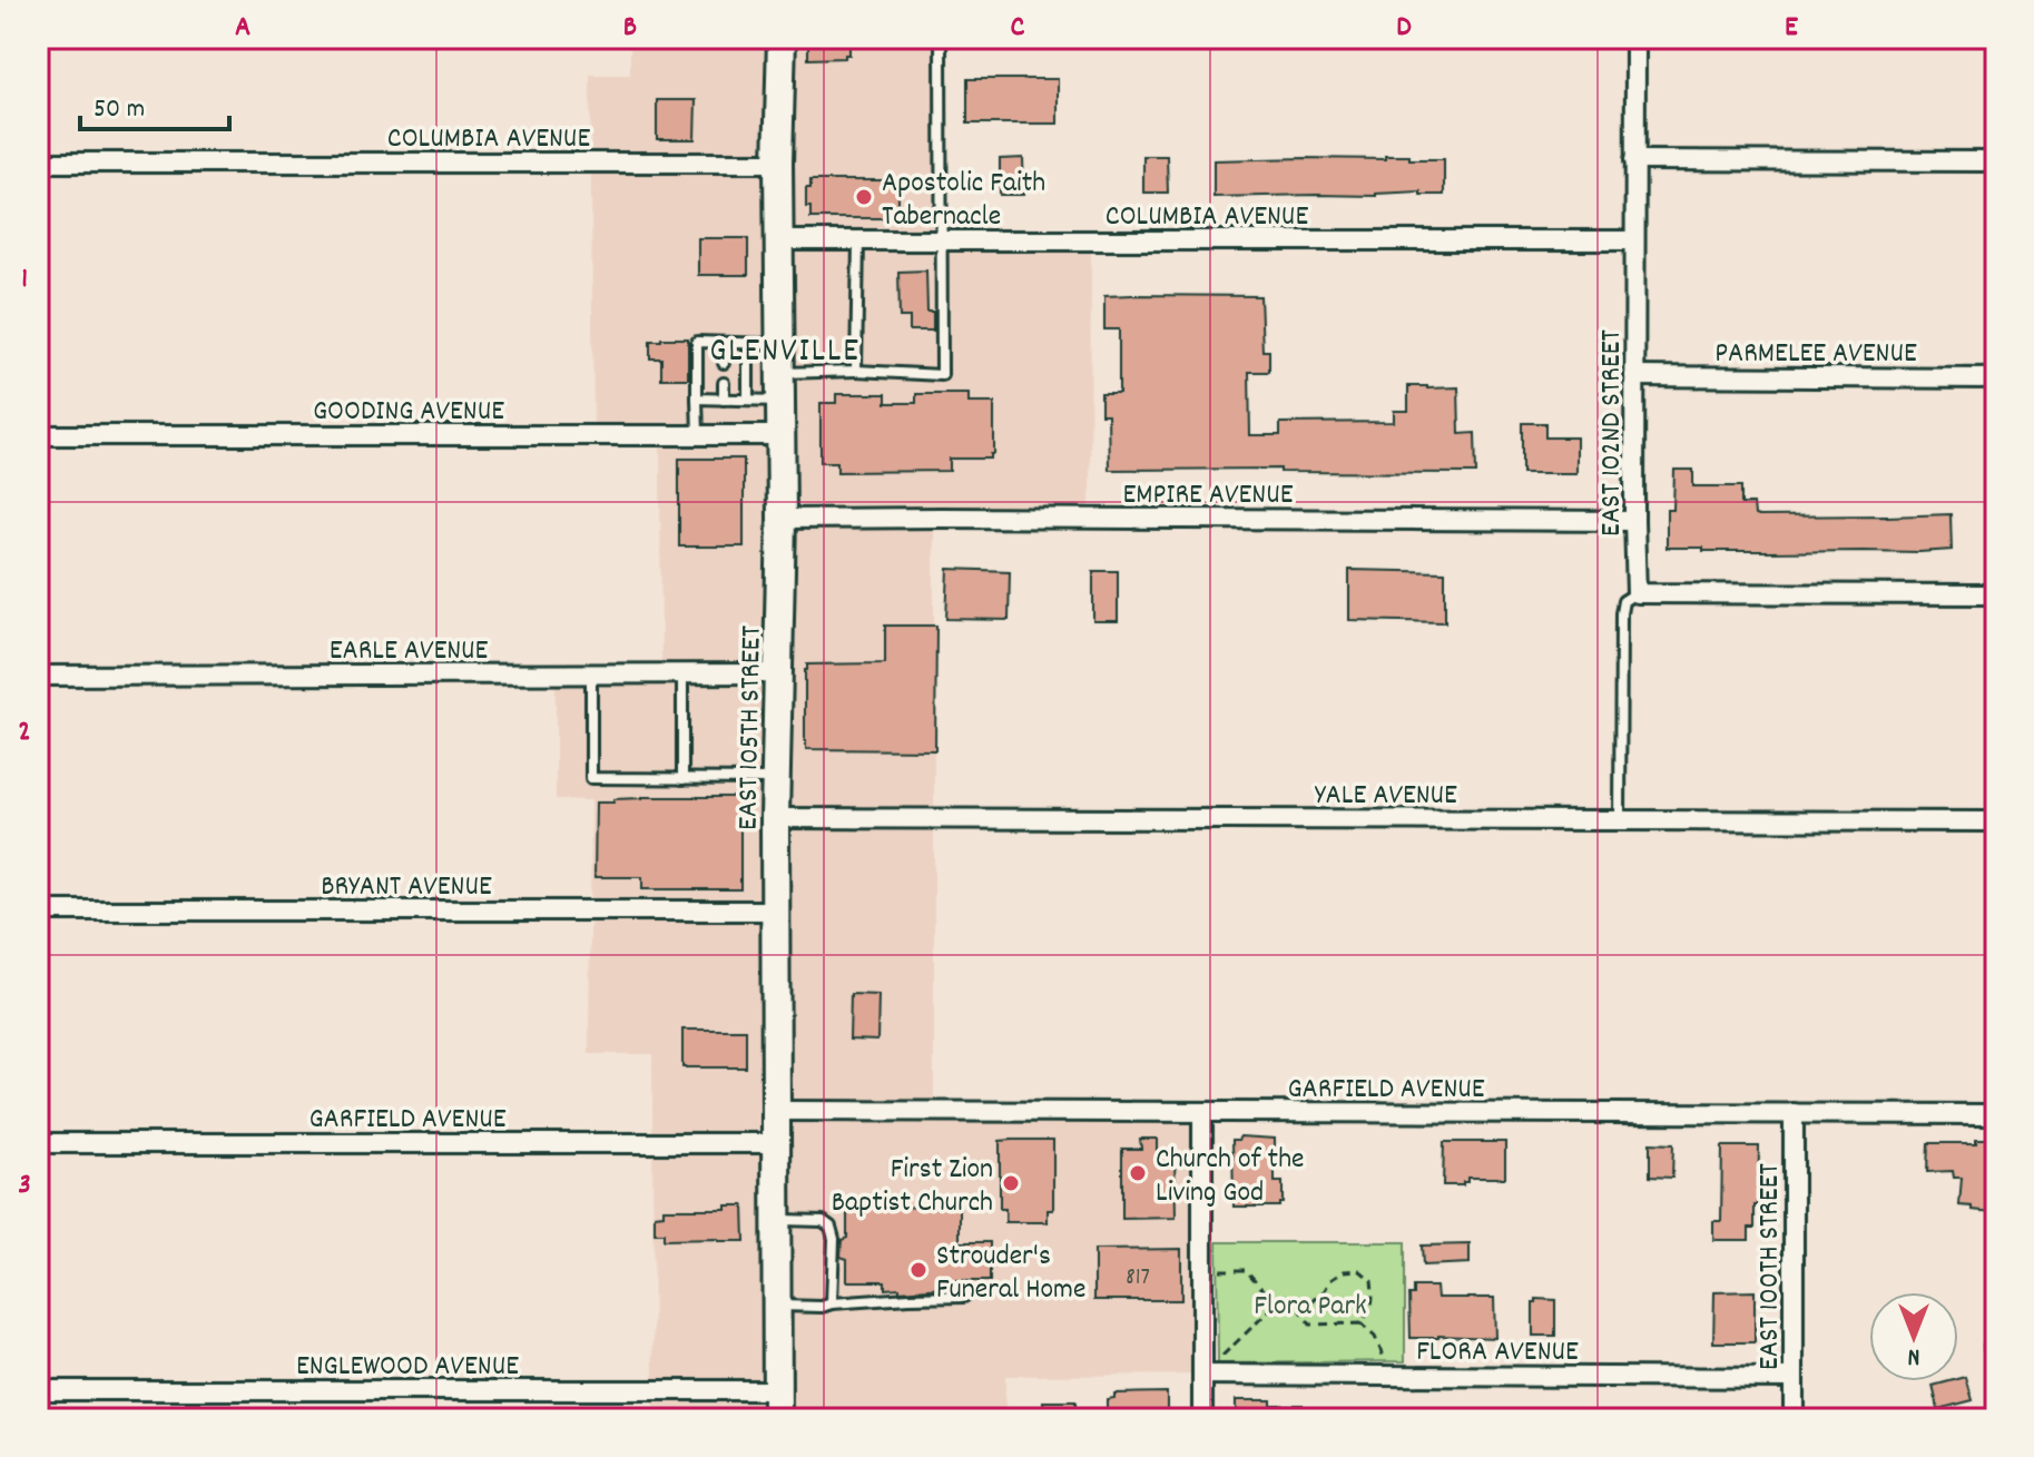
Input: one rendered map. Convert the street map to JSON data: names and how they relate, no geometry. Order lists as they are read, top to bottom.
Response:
{
  "streets": {
    "main road": ["EAST 105TH STREET"],
    "street": [
      "COLUMBIA AVENUE",
      "PARMELEE AVENUE",
      "GOODING AVENUE",
      "EAST 102ND STREET",
      "EMPIRE AVENUE",
      "EARLE AVENUE",
      "YALE AVENUE",
      "BRYANT AVENUE",
      "GARFIELD AVENUE",
      "EAST 100TH STREET",
      "FLORA AVENUE",
      "ENGLEWOOD AVENUE"
    ]
  },
  "crossings": [
    ["COLUMBIA AVENUE", "EAST 102ND STREET"],
    ["COLUMBIA AVENUE", "EAST 105TH STREET"],
    ["PARMELEE AVENUE", "EAST 102ND STREET"],
    ["GOODING AVENUE", "EAST 105TH STREET"],
    ["EAST 102ND STREET", "EMPIRE AVENUE"],
    ["EAST 102ND STREET", "YALE AVENUE"],
    ["EMPIRE AVENUE", "EAST 105TH STREET"],
    ["EARLE AVENUE", "EAST 105TH STREET"],
    ["EAST 105TH STREET", "YALE AVENUE"],
    ["EAST 105TH STREET", "BRYANT AVENUE"],
    ["EAST 105TH STREET", "GARFIELD AVENUE"],
    ["EAST 105TH STREET", "ENGLEWOOD AVENUE"],
    ["GARFIELD AVENUE", "EAST 100TH STREET"],
    ["EAST 100TH STREET", "FLORA AVENUE"]
  ],
  "districts": ["GLENVILLE"],
  "parks": ["Flora Park"],
  "places": [
    "Apostolic Faith Tabernacle",
    "Church of the Living God",
    "First Zion Baptist Church",
    "Strouder's Funeral Home"
  ],
  "house_numbers": ["817"],
  "scale_bar": "50 m",
  "north": "bottom",
  "grid": {
    "columns": [
      "A",
      "B",
      "C",
      "D",
      "E"
    ],
    "rows": ["1", "2", "3"]
  }
}
